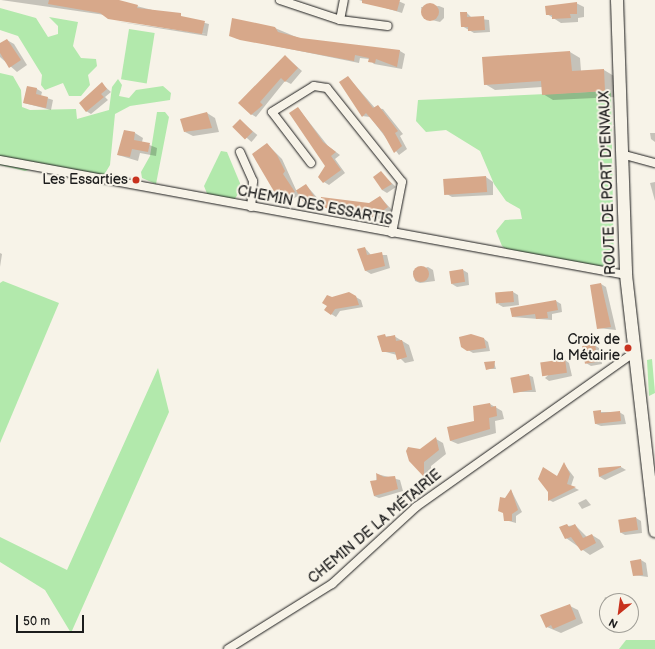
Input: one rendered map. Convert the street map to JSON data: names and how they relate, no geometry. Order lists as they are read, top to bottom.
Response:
{
  "streets": {
    "street": ["ROUTE DE PORT D'ENVAUX", "CHEMIN DES ESSARTIS", "CHEMIN DE LA MÉTAIRIE"]
  },
  "crossings": [
    ["ROUTE DE PORT D'ENVAUX", "CHEMIN DES ESSARTIS"],
    ["ROUTE DE PORT D'ENVAUX", "CHEMIN DE LA MÉTAIRIE"]
  ],
  "places": ["Les Essarties", "Croix de la Métairie"],
  "scale_bar": "50 m",
  "north": "bottom left"
}
